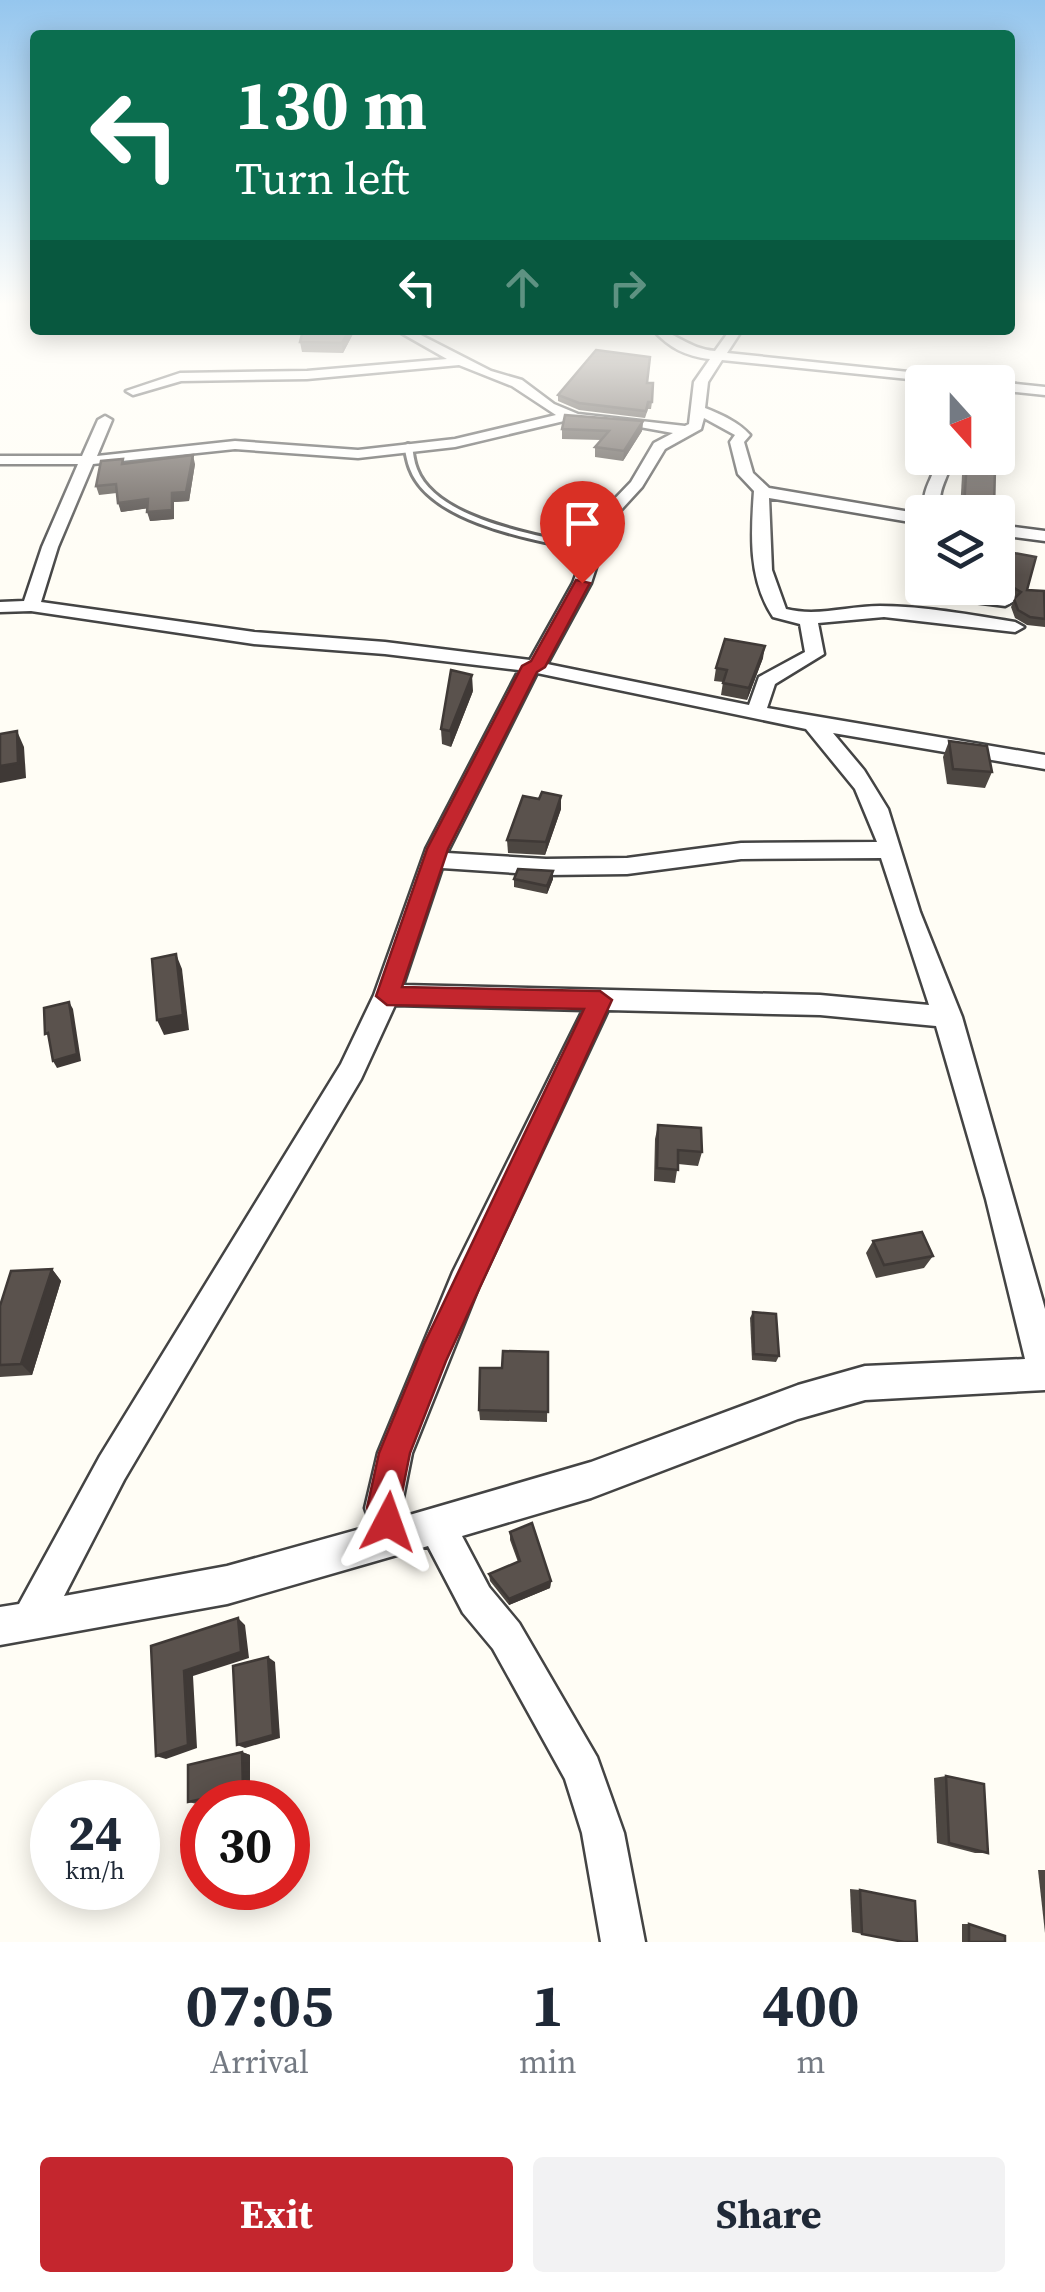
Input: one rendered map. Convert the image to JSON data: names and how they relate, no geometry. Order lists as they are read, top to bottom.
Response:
{
  "north": "bottom",
  "page": {
    "turn": ["130 m", "Turn left"],
    "speed": "24 km/h",
    "limit": "30",
    "eta": [
      "07:05",
      "Arrival",
      "1",
      "min",
      "400",
      "m"
    ],
    "buttons": ["Exit", "Share"]
  }
}
